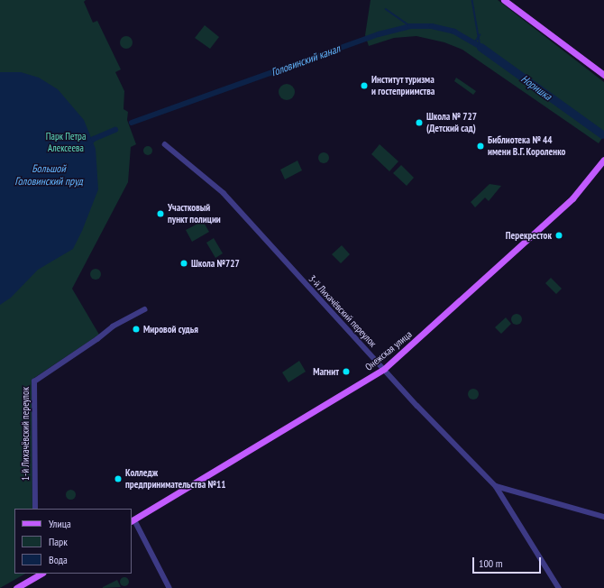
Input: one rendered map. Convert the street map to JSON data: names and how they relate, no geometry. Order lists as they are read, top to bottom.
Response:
{
  "streets": {
    "main road": ["Онежская улица"],
    "street": ["3-й Лихачёвский переулок", "1-й Лихачёвский переулок"]
  },
  "crossings": [
    ["3-й Лихачёвский переулок", "Онежская улица"]
  ],
  "water": ["Головинский канал", "Норишка", "Большой Головинский пруд"],
  "parks": ["Парк Петра Алексеева"],
  "places": [
    "Институт туризма и гостеприимства",
    "Школа № 727 (Детский сад)",
    "Библиотека № 44 имени В.Г. Короленко",
    "Участковый пункт полиции",
    "Перекресток",
    "Школа №727",
    "Мировой судья",
    "Магнит",
    "Колледж предпринимательства №11"
  ],
  "legend": ["Улица", "Парк", "Вода"],
  "scale_bar": "100 m"
}
